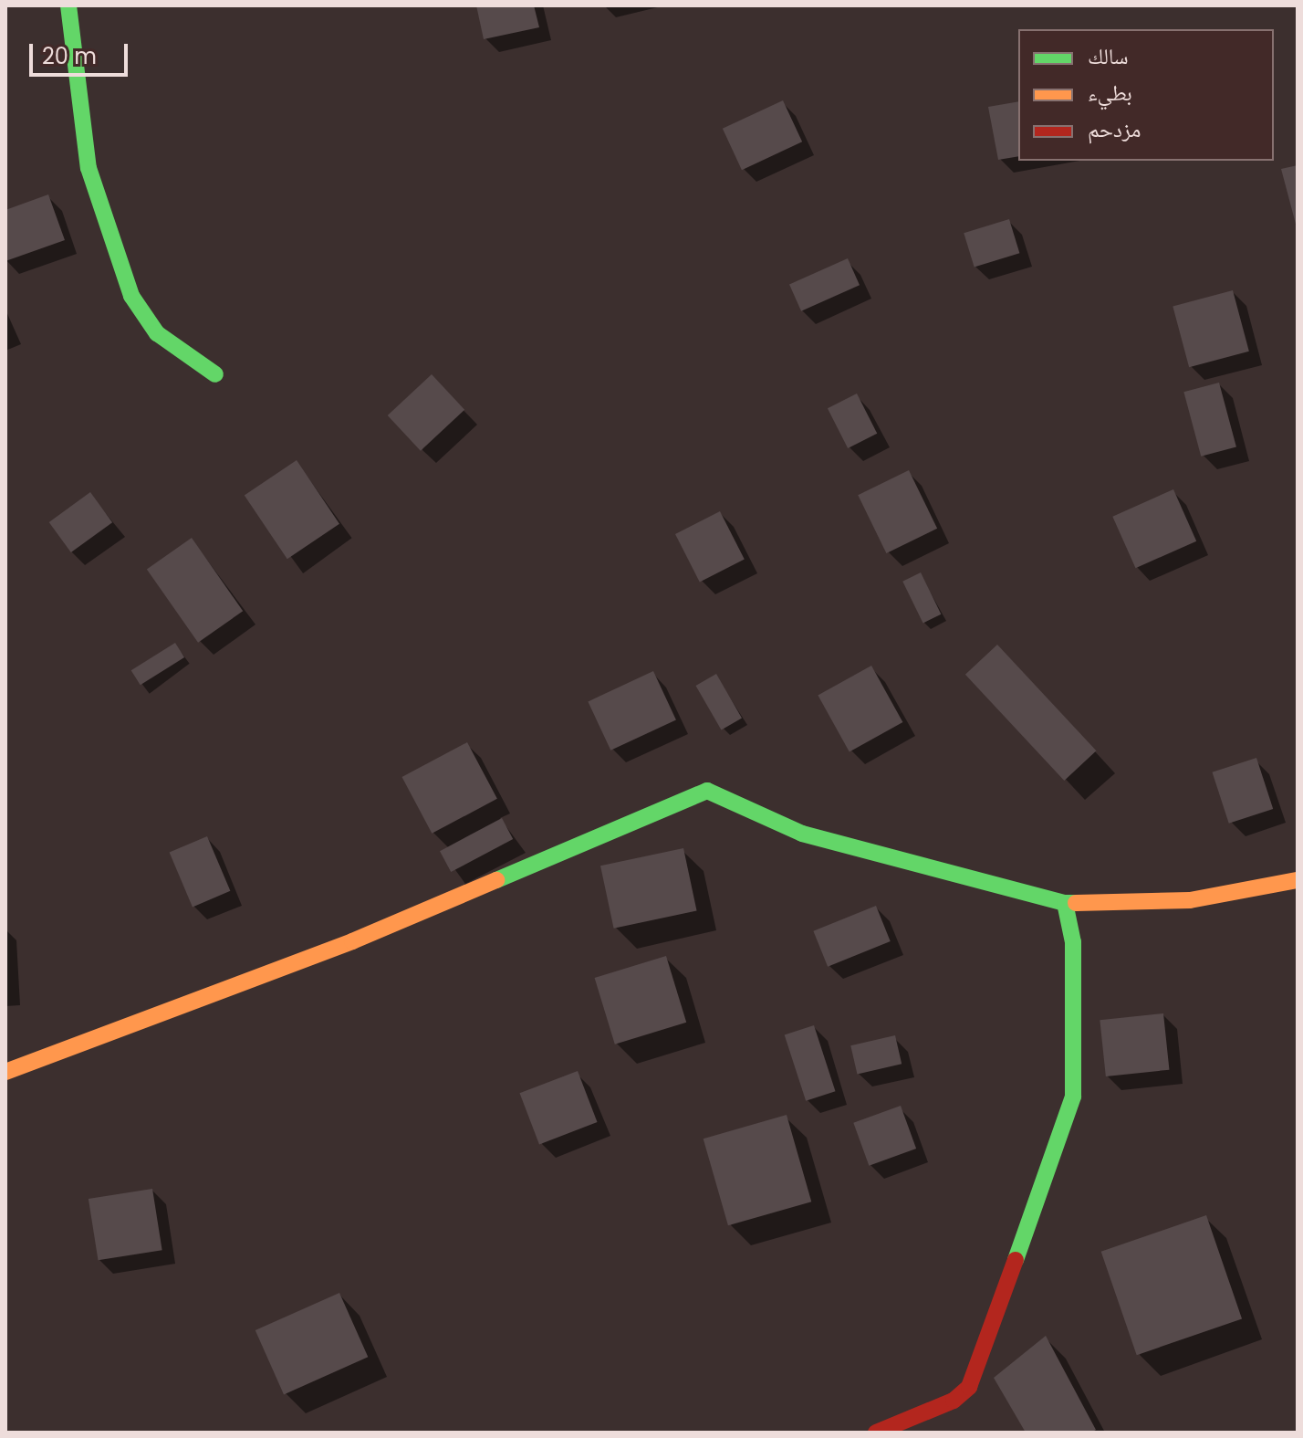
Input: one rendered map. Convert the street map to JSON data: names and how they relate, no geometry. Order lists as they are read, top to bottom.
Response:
{
  "legend": ["سالك", "بطيء", "مزدحم"],
  "scale_bar": "20 m"
}
